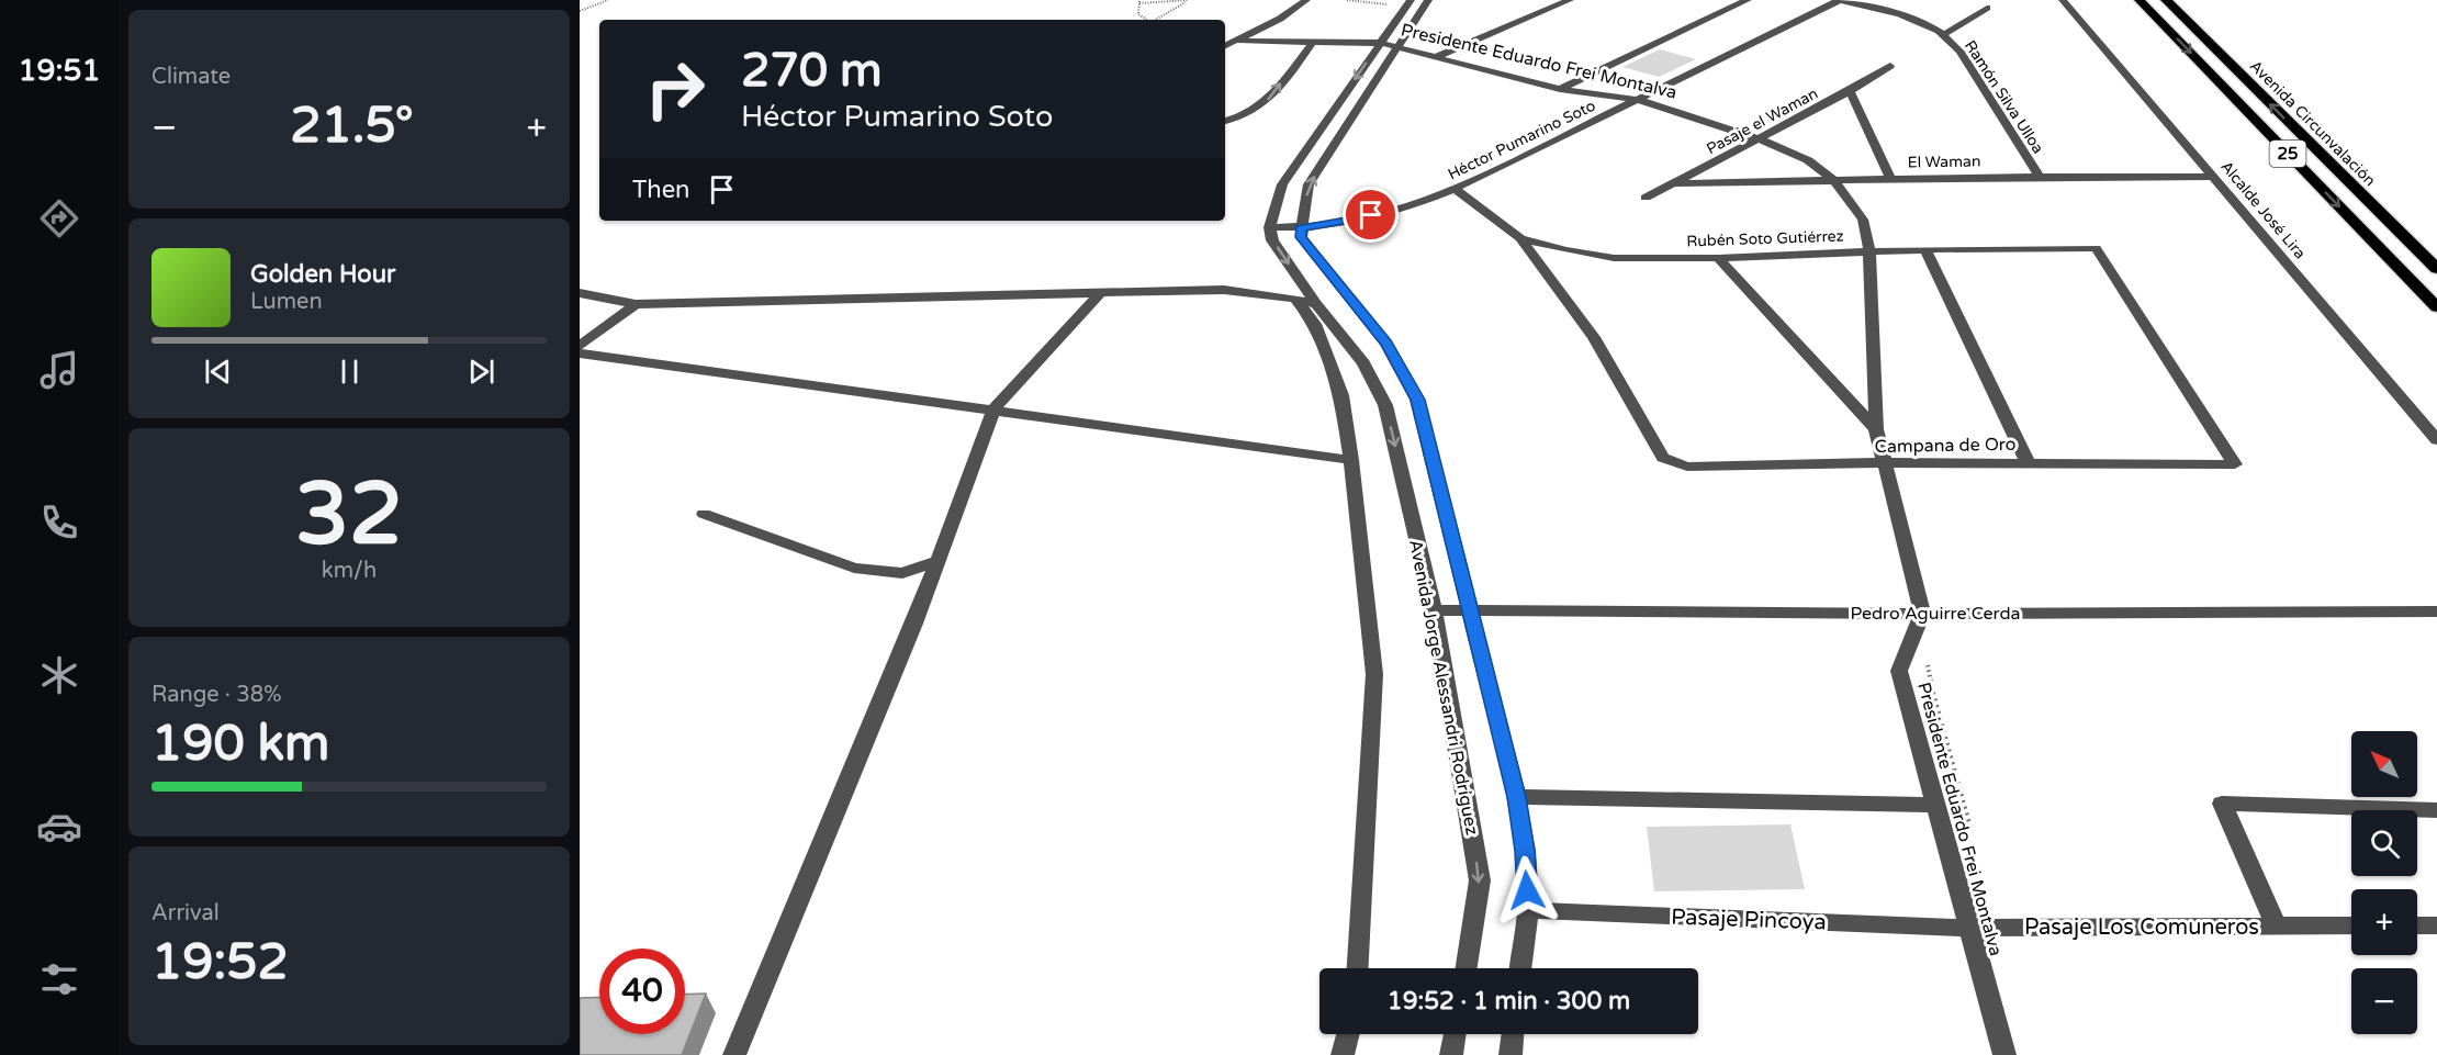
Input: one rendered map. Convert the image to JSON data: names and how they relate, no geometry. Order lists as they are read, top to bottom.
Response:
{
  "streets": {
    "highway": ["Avenida Circunvalación", "25"],
    "street": [
      "Presidente Eduardo Frei Montalva",
      "Ramón Silva Ulloa",
      "Pasaje el Waman",
      "Héctor Pumarino Soto",
      "El Waman",
      "Alcalde José Lira",
      "Rubén Soto Gutiérrez",
      "Campana de Oro",
      "Pedro Aguirre Cerda",
      "Avenida Jorge Alessandri Rodríguez",
      "Pasaje Pincoya",
      "Pasaje Los Comuneros"
    ]
  },
  "crossings": [
    ["Presidente Eduardo Frei Montalva", "Pasaje el Waman"],
    ["Presidente Eduardo Frei Montalva", "Héctor Pumarino Soto"],
    ["Presidente Eduardo Frei Montalva", "El Waman"],
    ["Presidente Eduardo Frei Montalva", "Rubén Soto Gutiérrez"],
    ["Presidente Eduardo Frei Montalva", "Campana de Oro"],
    ["Presidente Eduardo Frei Montalva", "Pedro Aguirre Cerda"],
    ["Presidente Eduardo Frei Montalva", "Pasaje Pincoya"],
    ["Presidente Eduardo Frei Montalva", "Pasaje Los Comuneros"],
    ["Ramón Silva Ulloa", "Héctor Pumarino Soto"],
    ["Ramón Silva Ulloa", "El Waman"],
    ["Pasaje el Waman", "El Waman"],
    ["Héctor Pumarino Soto", "Rubén Soto Gutiérrez"],
    ["Héctor Pumarino Soto", "Avenida Jorge Alessandri Rodríguez"],
    ["El Waman", "Alcalde José Lira"],
    ["Rubén Soto Gutiérrez", "Campana de Oro"],
    ["Pedro Aguirre Cerda", "Avenida Jorge Alessandri Rodríguez"],
    ["Avenida Jorge Alessandri Rodríguez", "Pasaje Pincoya"],
    ["Pasaje Pincoya", "Pasaje Los Comuneros"]
  ],
  "north": "top left",
  "page": {
    "tabs": "19:51",
    "tile": [
      "Climate",
      ["32", "km/h"],
      ["Range · 38%", "190 km"],
      ["Arrival", "19:52"]
    ],
    "turn": ["270 m", "Héctor Pumarino Soto"],
    "heat": ["−", "21.5°", "+"],
    "then": "Then",
    "song": ["Golden Hour", "Lumen"],
    "map_buttons": ["+", "−"],
    "limit": "40",
    "trip": "19:52 · 1 min · 300 m"
  }
}
